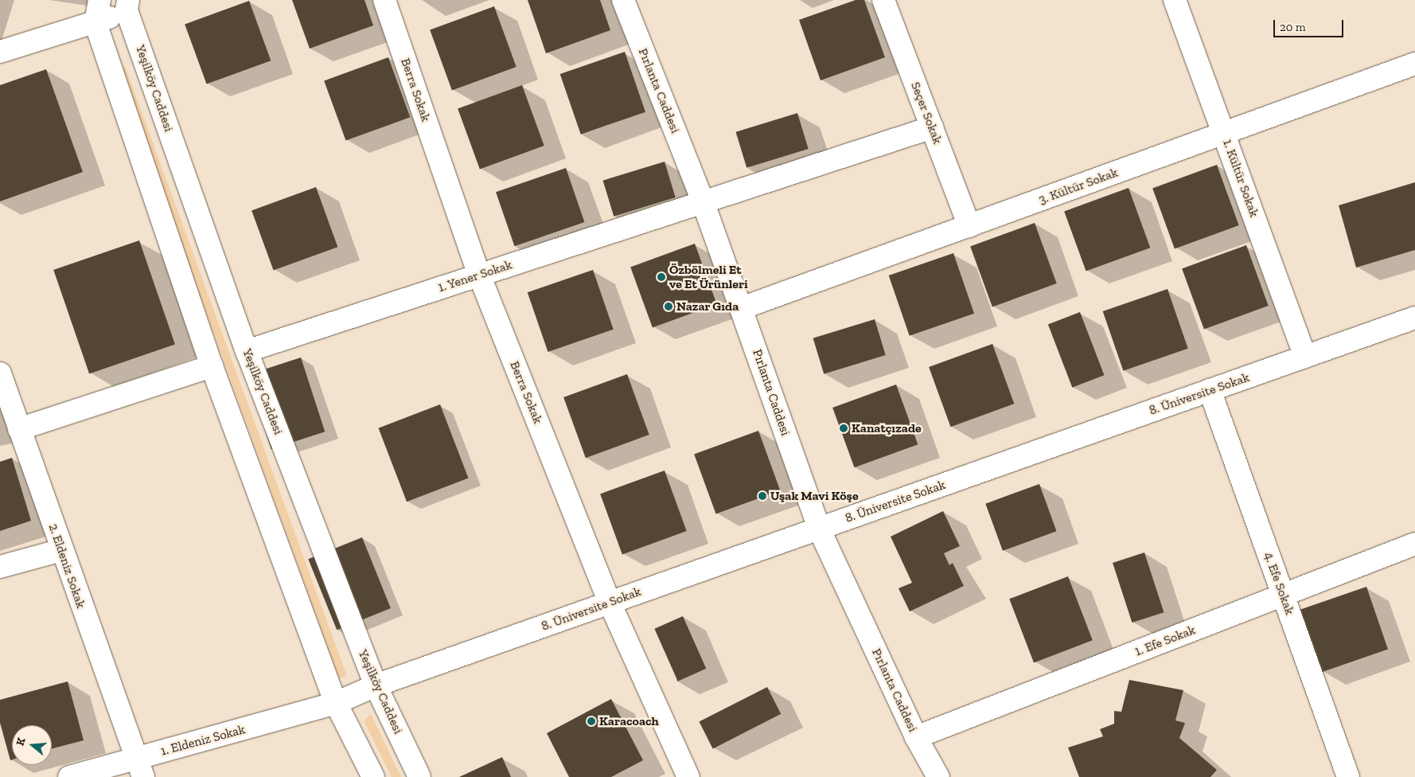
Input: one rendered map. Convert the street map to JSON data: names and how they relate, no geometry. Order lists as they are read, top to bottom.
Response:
{
  "streets": {
    "street": [
      "Yeşilköy Caddesi",
      "Berra Sokak",
      "Pırlanta Caddesi",
      "Seçer Sokak",
      "1. Kültür Sokak",
      "3. Kültür Sokak",
      "1. Yener Sokak",
      "8. Üniversite Sokak",
      "2. Eldeniz Sokak",
      "4. Efe Sokak",
      "1. Efe Sokak",
      "1. Eldeniz Sokak"
    ]
  },
  "crossings": [
    ["Yeşilköy Caddesi", "1. Yener Sokak"],
    ["Yeşilköy Caddesi", "8. Üniversite Sokak"],
    ["Berra Sokak", "1. Yener Sokak"],
    ["Berra Sokak", "8. Üniversite Sokak"],
    ["Pırlanta Caddesi", "3. Kültür Sokak"],
    ["Pırlanta Caddesi", "1. Yener Sokak"],
    ["Pırlanta Caddesi", "8. Üniversite Sokak"],
    ["Pırlanta Caddesi", "1. Efe Sokak"],
    ["Seçer Sokak", "3. Kültür Sokak"],
    ["Seçer Sokak", "1. Yener Sokak"],
    ["1. Kültür Sokak", "3. Kültür Sokak"],
    ["1. Kültür Sokak", "8. Üniversite Sokak"],
    ["8. Üniversite Sokak", "4. Efe Sokak"],
    ["8. Üniversite Sokak", "1. Eldeniz Sokak"],
    ["2. Eldeniz Sokak", "1. Eldeniz Sokak"],
    ["4. Efe Sokak", "1. Efe Sokak"]
  ],
  "places": [
    "Özbölmeli Et ve Et Ürünleri",
    "Nazar Gıda",
    "Kanatçızade",
    "Uşak Mavi Köşe",
    "Karacoach"
  ],
  "scale_bar": "20 m",
  "north": "left"
}
